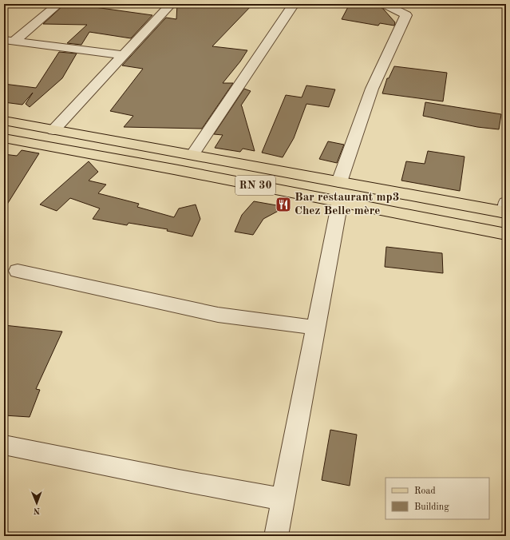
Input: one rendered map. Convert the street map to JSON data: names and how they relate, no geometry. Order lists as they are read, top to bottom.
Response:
{
  "streets": {
    "main road": ["RN 30"]
  },
  "places": {
    "restaurant": ["Bar restaurant mp3 Chez Belle mère"]
  },
  "legend": ["Road", "Building"],
  "north": "bottom"
}
